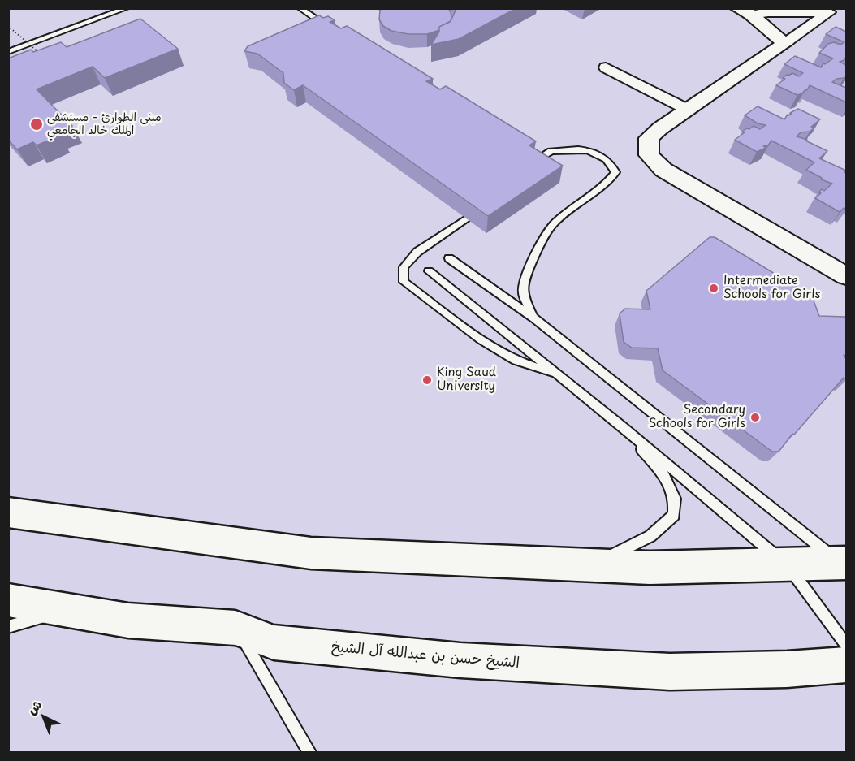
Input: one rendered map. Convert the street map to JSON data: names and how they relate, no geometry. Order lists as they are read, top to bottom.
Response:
{
  "streets": {
    "main road": ["الشيخ حسن بن عبدالله آل الشيخ"]
  },
  "places": [
    "مبنى الطوارئ - مستشفى الملك خالد الجامعي",
    "Intermediate Schools for Girls",
    "King Saud University",
    "Secondary Schools for Girls"
  ],
  "north": "top left"
}
